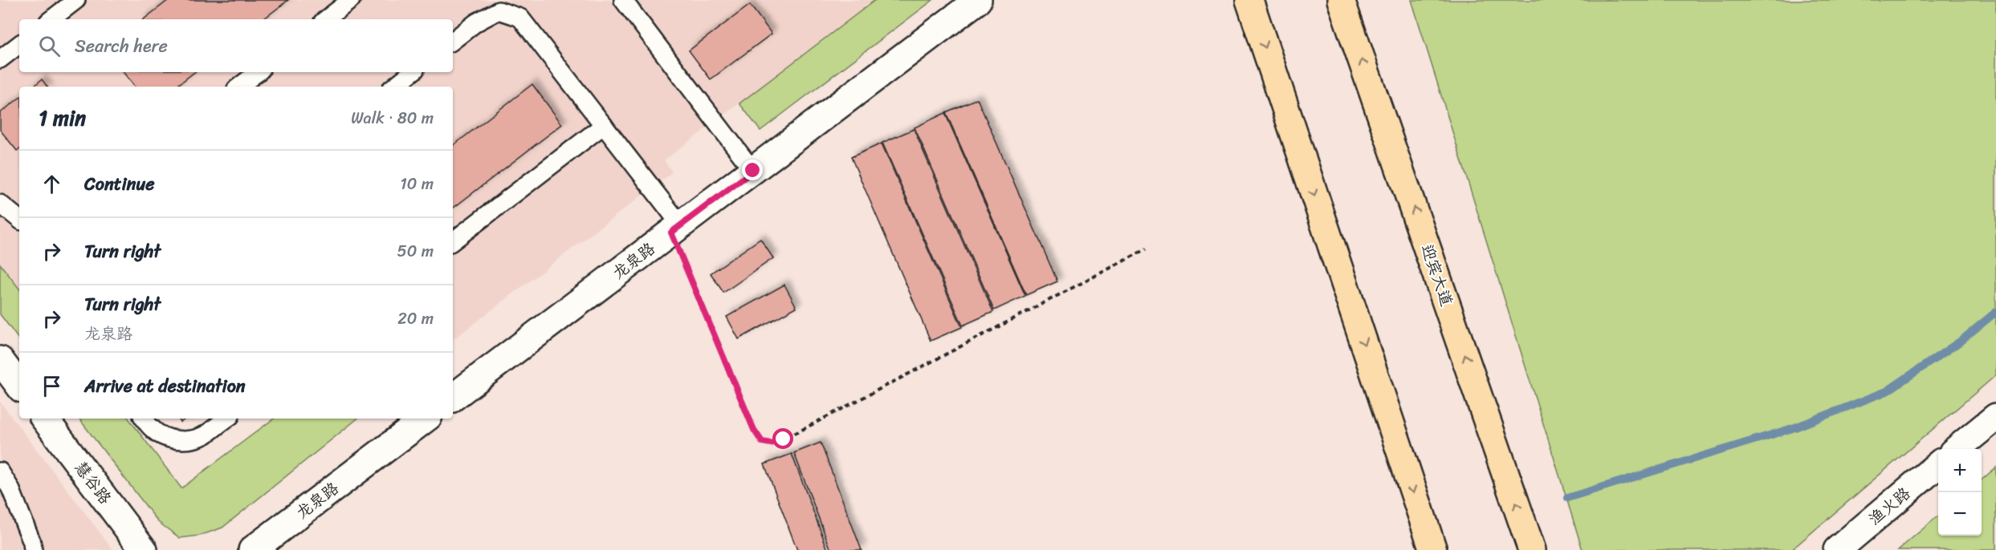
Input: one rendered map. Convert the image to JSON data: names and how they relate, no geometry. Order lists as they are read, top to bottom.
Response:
{
  "streets": {
    "highway": ["迎宾大道"],
    "street": ["龙泉路", "慧谷路", "渔火路"]
  },
  "page": {
    "search": "Search here",
    "heading": ["1 min", "Walk · 80 m"],
    "list": [
      ["Continue", "10 m"],
      ["Turn right", "50 m"],
      ["Turn right", "龙泉路", "20 m"],
      "Arrive at destination"
    ],
    "map_buttons": ["+", "−"]
  }
}
